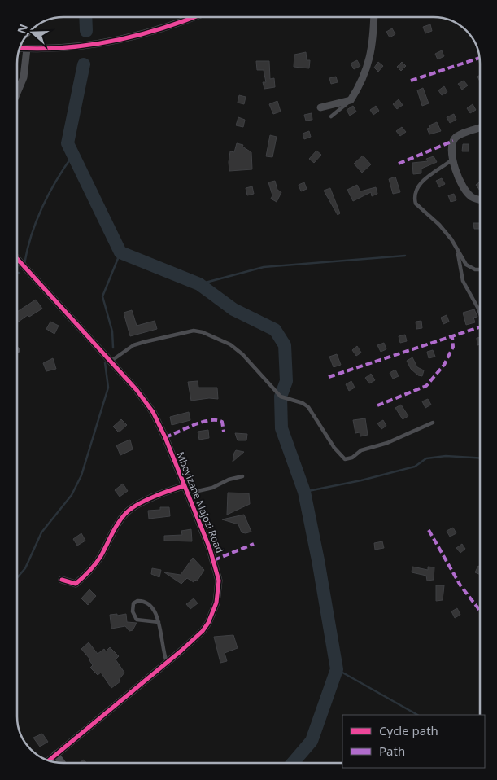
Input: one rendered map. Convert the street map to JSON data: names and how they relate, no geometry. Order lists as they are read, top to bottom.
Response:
{
  "streets": {
    "street": ["Mboyizane Majozi Road"]
  },
  "legend": ["Cycle path", "Path"],
  "north": "left"
}
